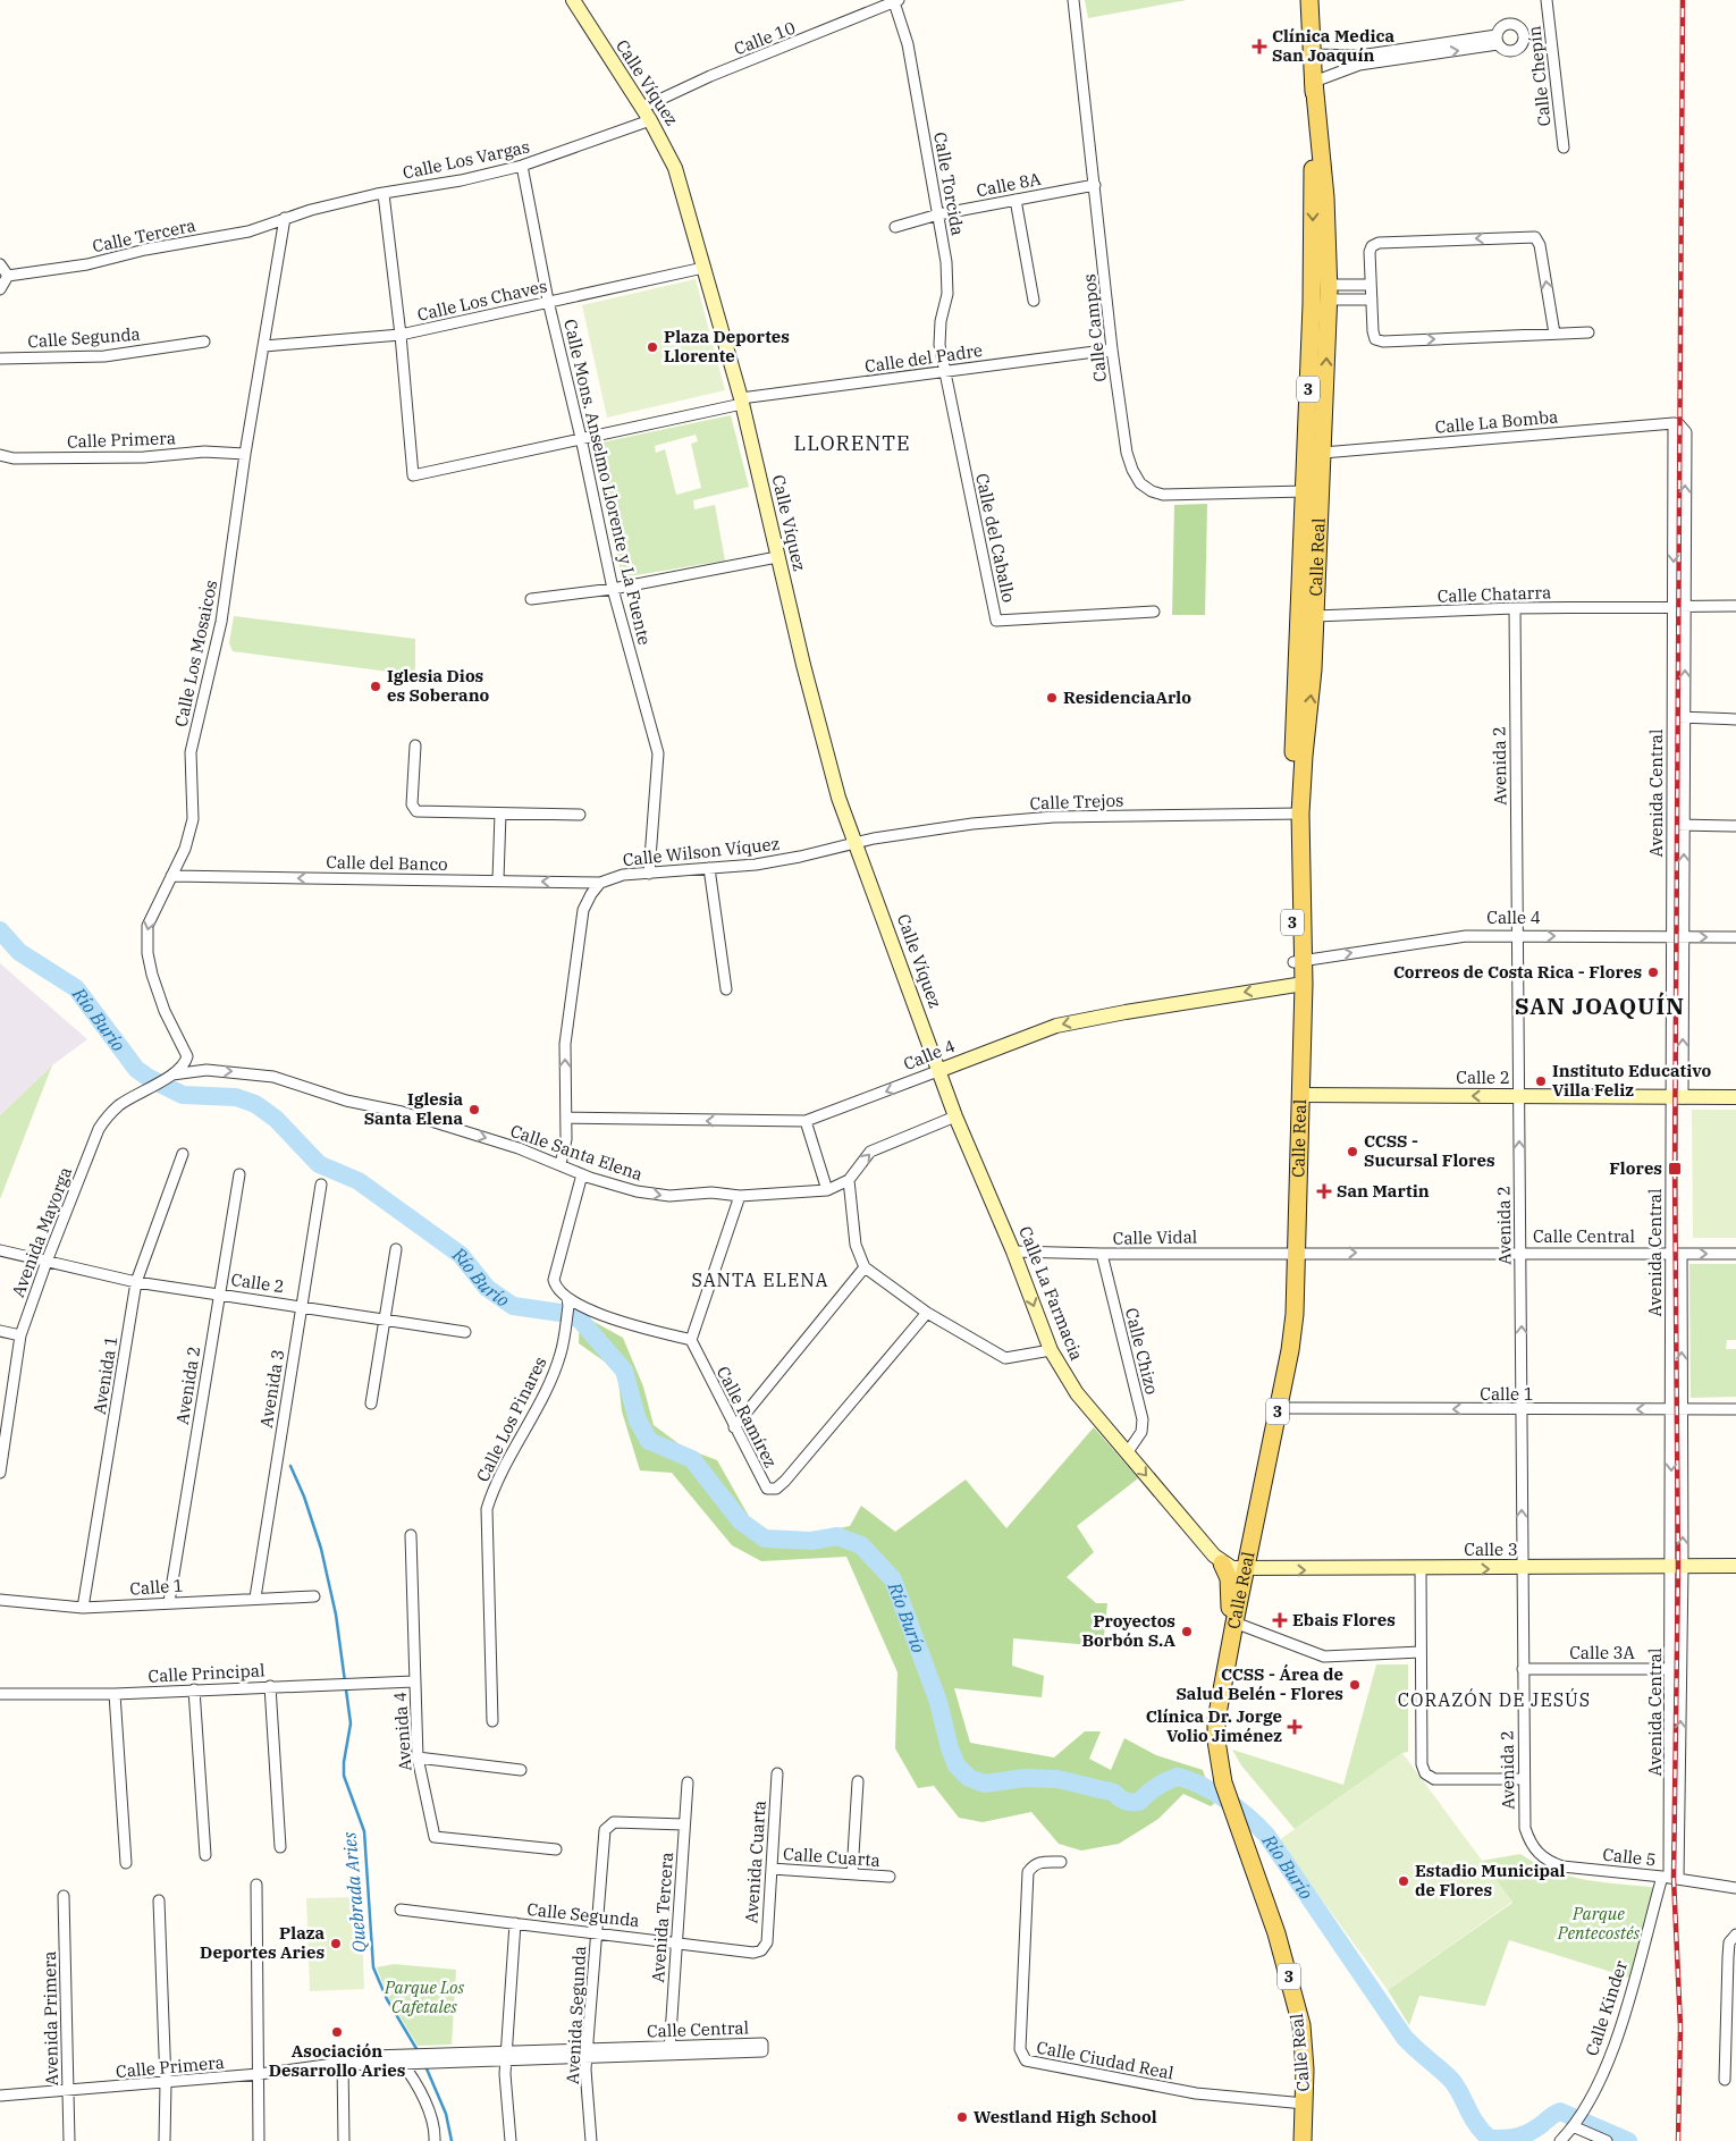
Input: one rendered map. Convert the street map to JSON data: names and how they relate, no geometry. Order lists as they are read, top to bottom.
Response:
{
  "streets": {
    "main road": [
      "Calle Víquez",
      "3",
      "Calle Real",
      "Calle 4",
      "Calle 2",
      "Calle La Farmacia",
      "Calle 3"
    ],
    "street": [
      "Calle 10",
      "Calle Chepín",
      "Calle Los Vargas",
      "Calle Torcida",
      "Calle 8A",
      "Calle Tercera",
      "Calle Los Chaves",
      "Calle Campos",
      "Calle Segunda",
      "Calle del Padre",
      "Calle La Bomba",
      "Calle Primera",
      "Calle Mons. Anselmo Llorente y La Fuente",
      "Calle del Caballo",
      "Calle Chatarra",
      "Calle Los Mosaicos",
      "Avenida 2",
      "Avenida Central",
      "Calle Trejos",
      "Calle Wilson Víquez",
      "Calle del Banco",
      "Calle Santa Elena",
      "Avenida Mayorga",
      "Calle Central",
      "Calle Vidal",
      "Calle Chizo",
      "Avenida 1",
      "Avenida 3",
      "Calle 1",
      "Calle Ramírez",
      "Calle Los Pinares",
      "Calle 3A",
      "Calle Principal",
      "Avenida 4",
      "Calle Cuarta",
      "Calle 5",
      "Avenida Cuarta",
      "Avenida Tercera",
      "Calle Kinder",
      "Avenida Segunda",
      "Avenida Primera",
      "Calle Ciudad Real"
    ]
  },
  "crossings": [
    ["Calle 10", "Calle Víquez"],
    ["Calle 10", "Calle Los Vargas"],
    ["Calle 10", "Calle Torcida"],
    ["Calle Víquez", "Calle Los Vargas"],
    ["Calle Víquez", "Calle Los Chaves"],
    ["Calle Víquez", "Calle del Padre"],
    ["Calle Víquez", "Calle Trejos"],
    ["Calle Víquez", "Calle Wilson Víquez"],
    ["Calle Víquez", "Calle 4"],
    ["Calle Víquez", "Calle La Farmacia"],
    ["Calle Los Vargas", "Calle Tercera"],
    ["Calle Los Vargas", "Calle Mons. Anselmo Llorente y La Fuente"],
    ["Calle Los Vargas", "Calle Los Mosaicos"],
    ["Calle Torcida", "Calle 8A"],
    ["Calle Torcida", "Calle del Padre"],
    ["Calle Torcida", "Calle del Caballo"],
    ["Calle 8A", "Calle Campos"],
    ["Calle Tercera", "Calle Los Mosaicos"],
    ["Calle Los Chaves", "Calle del Padre"],
    ["Calle Los Chaves", "Calle Mons. Anselmo Llorente y La Fuente"],
    ["Calle Los Chaves", "Calle Los Mosaicos"],
    ["Calle Campos", "Calle del Padre"],
    ["Calle Campos", "Calle Real"],
    ["Calle Segunda", "Avenida Cuarta"],
    ["Calle Segunda", "Avenida Tercera"],
    ["Calle Segunda", "Avenida Segunda"],
    ["Calle del Padre", "Calle Mons. Anselmo Llorente y La Fuente"],
    ["Calle del Padre", "Calle del Caballo"],
    ["Calle La Bomba", "Calle Real"],
    ["Calle La Bomba", "Avenida Central"],
    ["Calle Primera", "Calle Los Mosaicos"],
    ["Calle Primera", "Calle Central"],
    ["Calle Primera", "Avenida Primera"],
    ["Calle Mons. Anselmo Llorente y La Fuente", "Calle Wilson Víquez"],
    ["Calle Real", "Calle Chatarra"],
    ["Calle Real", "Calle Trejos"],
    ["Calle Real", "Calle 4"],
    ["Calle Real", "Calle 2"],
    ["Calle Real", "Calle Central"],
    ["Calle Real", "Calle Vidal"],
    ["Calle Real", "Calle 1"],
    ["Calle Real", "Calle 3"],
    ["Calle Real", "Calle Ciudad Real"],
    ["Calle Chatarra", "Avenida 2"],
    ["Calle Chatarra", "Avenida Central"],
    ["Calle Los Mosaicos", "Calle del Banco"],
    ["Calle Los Mosaicos", "Calle Santa Elena"],
    ["Avenida 2", "Calle 4"],
    ["Avenida 2", "Calle 2"],
    ["Avenida 2", "Calle Central"],
    ["Avenida 2", "Calle 1"],
    ["Avenida 2", "Calle 3"],
    ["Avenida 2", "Calle 3A"],
    ["Avenida 2", "Calle 5"],
    ["Avenida Central", "Calle 4"],
    ["Avenida Central", "Calle 2"],
    ["Avenida Central", "Calle Central"],
    ["Avenida Central", "Calle 1"],
    ["Avenida Central", "Calle 3"],
    ["Avenida Central", "Calle 3A"],
    ["Avenida Central", "Calle 5"],
    ["Avenida Central", "Calle Kinder"],
    ["Calle Trejos", "Calle Wilson Víquez"],
    ["Calle Wilson Víquez", "Calle del Banco"],
    ["Calle 4", "Calle La Farmacia"],
    ["Calle 2", "Avenida Mayorga"],
    ["Calle 2", "Avenida 1"],
    ["Calle 2", "Avenida 3"],
    ["Calle Santa Elena", "Avenida Mayorga"],
    ["Calle Santa Elena", "Calle La Farmacia"],
    ["Calle Central", "Calle Vidal"],
    ["Calle Central", "Avenida Tercera"],
    ["Calle Central", "Avenida Segunda"],
    ["Calle Vidal", "Calle La Farmacia"],
    ["Calle Vidal", "Calle Chizo"],
    ["Calle La Farmacia", "Calle Chizo"],
    ["Avenida 1", "Calle 1"],
    ["Avenida 3", "Calle 1"],
    ["Calle Principal", "Avenida 4"],
    ["Calle Cuarta", "Avenida Cuarta"],
    ["Calle 5", "Calle Kinder"],
    ["Avenida Tercera", "Avenida Segunda"]
  ],
  "one_way": [
    "Calle del Banco",
    "Calle Santa Elena",
    "Calle La Farmacia",
    "Calle 1",
    "Calle 3"
  ],
  "districts": [
    "LLORENTE",
    "SAN JOAQUÍN",
    "SANTA ELENA",
    "CORAZÓN DE JESÚS"
  ],
  "water": ["Río Burío", "Quebrada Aries"],
  "parks": ["Parque Pentecostés", "Parque Los Cafetales"],
  "places": {
    "health": [
      "Clínica Medica San Joaquín",
      "San Martin",
      "Ebais Flores",
      "Clínica Dr. Jorge Volio Jiménez"
    ],
    "other": [
      "Plaza Deportes Llorente",
      "Iglesia Dios es Soberano",
      "ResidenciaArlo",
      "Correos de Costa Rica - Flores",
      "Instituto Educativo Villa Feliz",
      "Iglesia Santa Elena",
      "CCSS - Sucursal Flores",
      "Proyectos Borbón S.A",
      "CCSS - Área de Salud Belén - Flores",
      "Estadio Municipal de Flores",
      "Plaza Deportes Aries",
      "Asociación Desarrollo Aries",
      "Westland High School"
    ],
    "transit": ["Flores"]
  }
}
